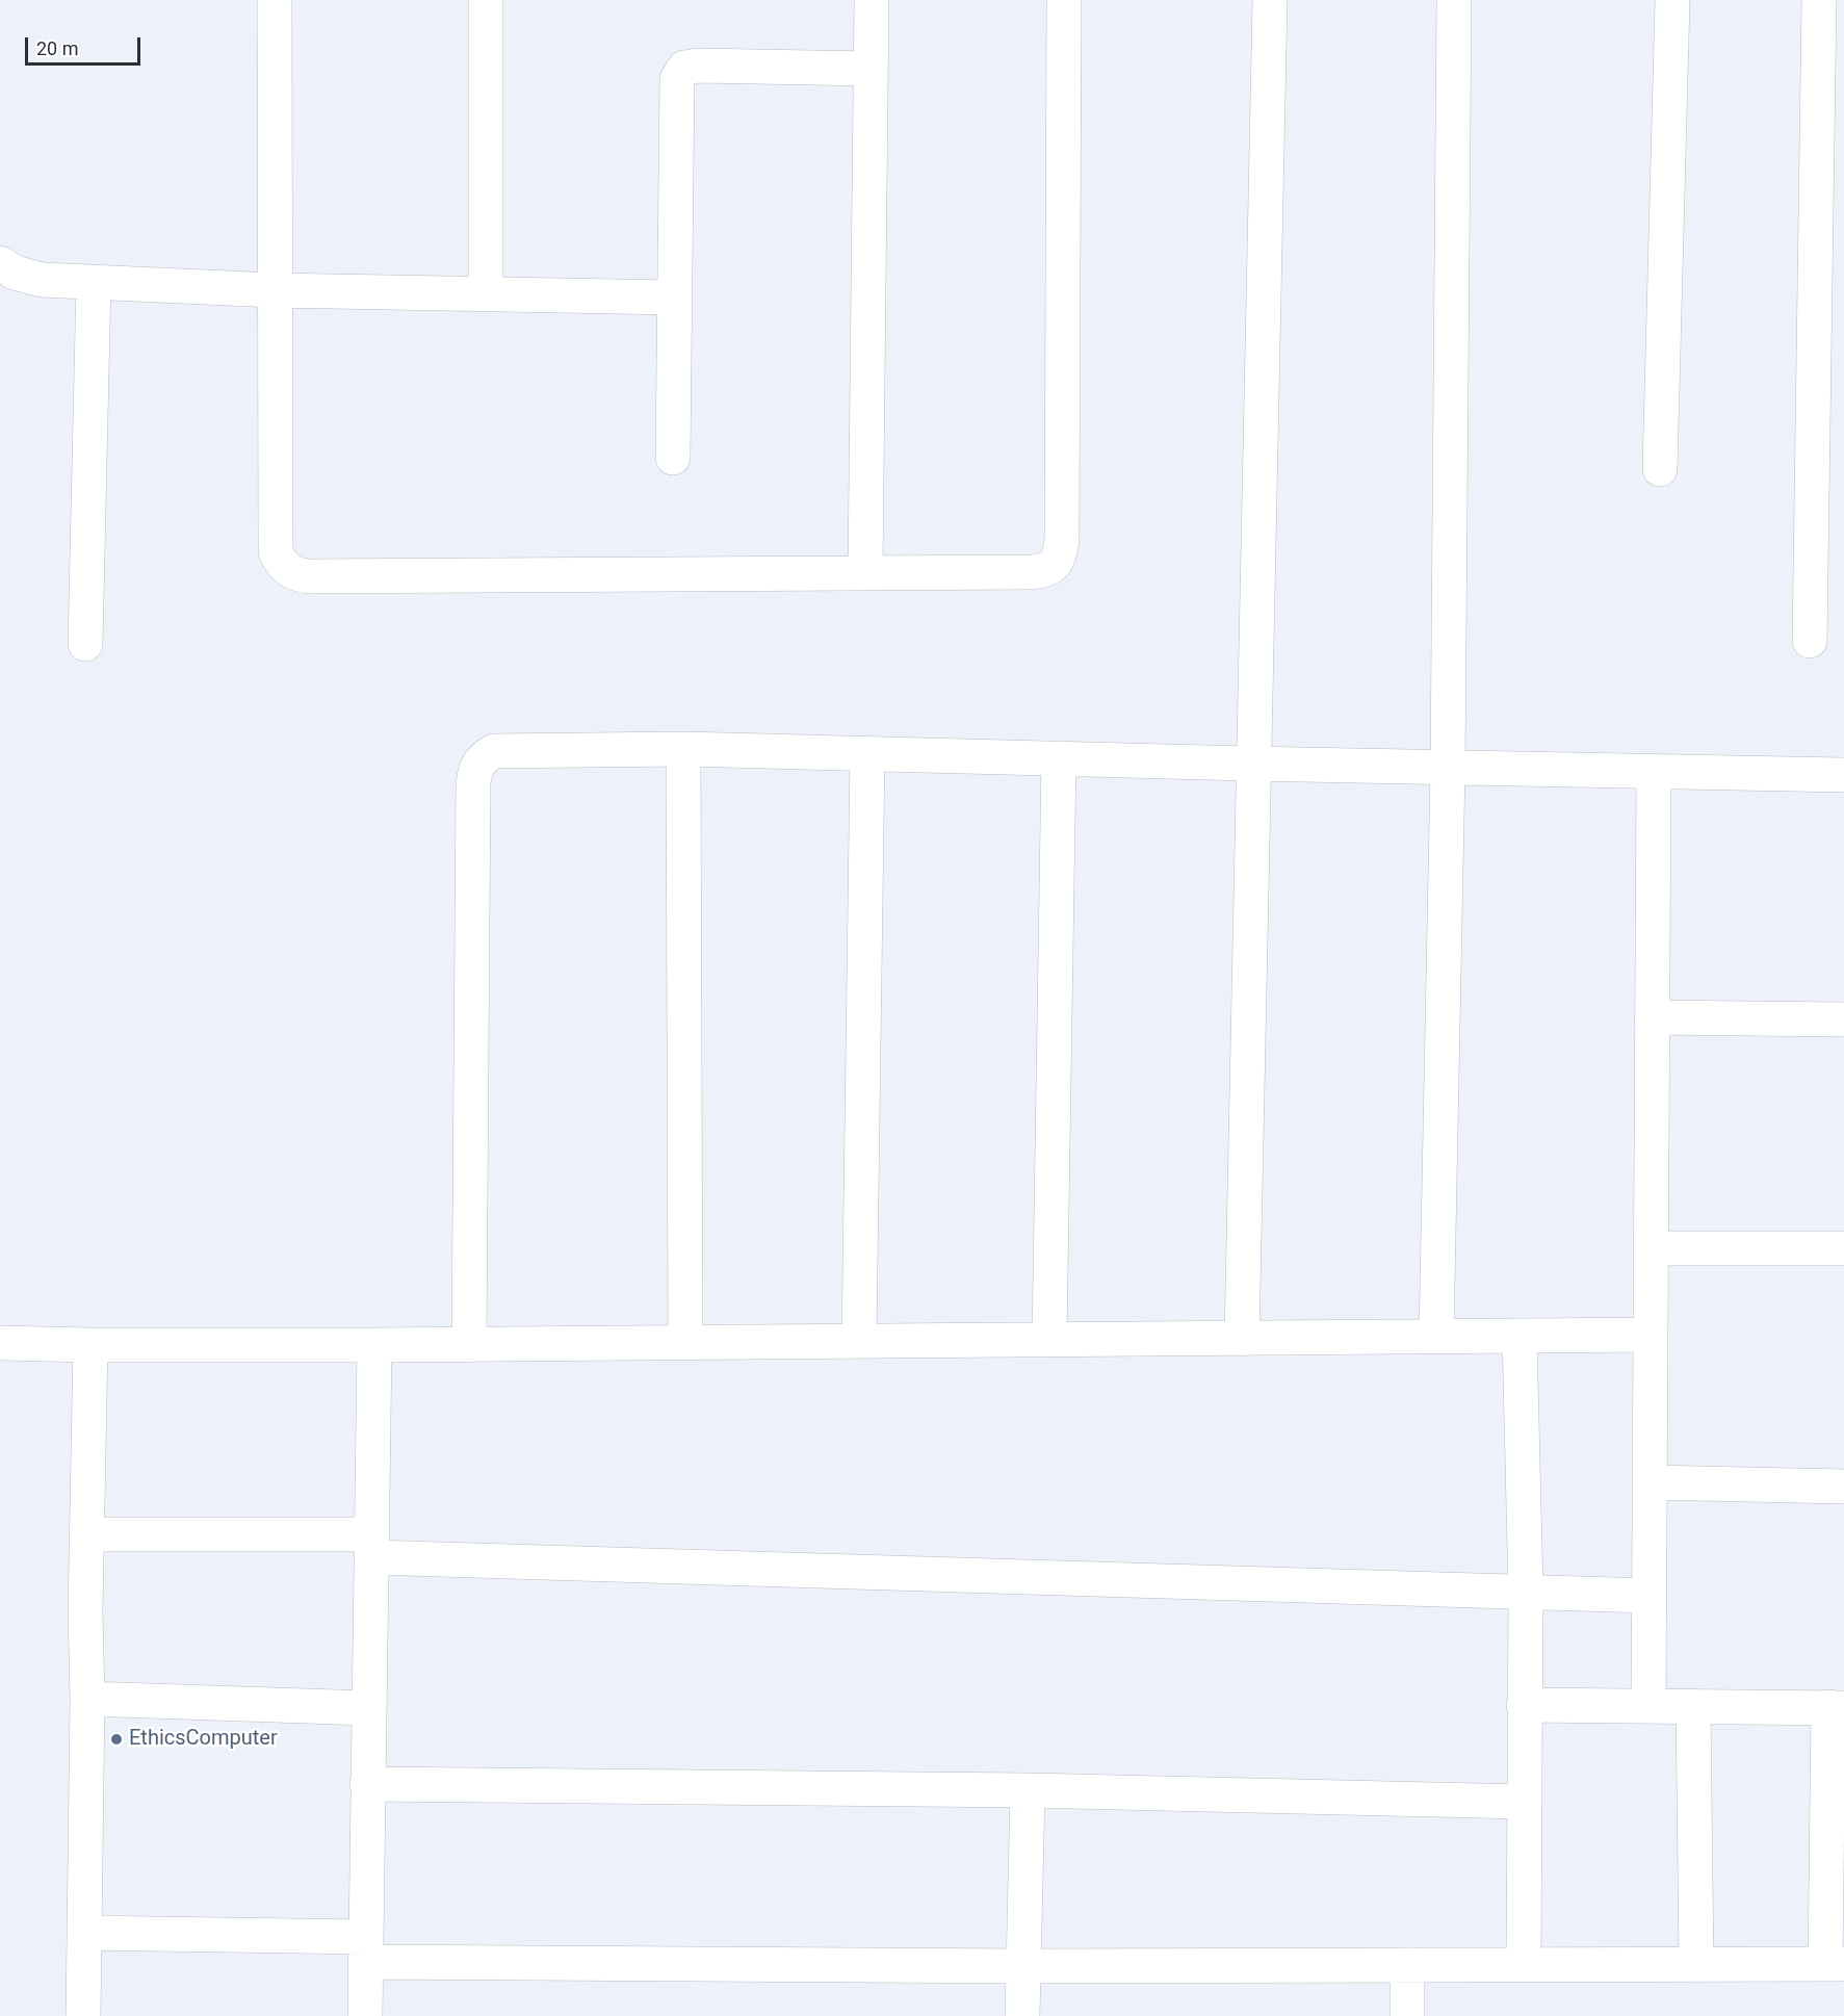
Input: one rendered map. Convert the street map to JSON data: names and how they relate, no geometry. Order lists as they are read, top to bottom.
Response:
{
  "places": ["EthicsComputer"],
  "scale_bar": "20 m"
}
